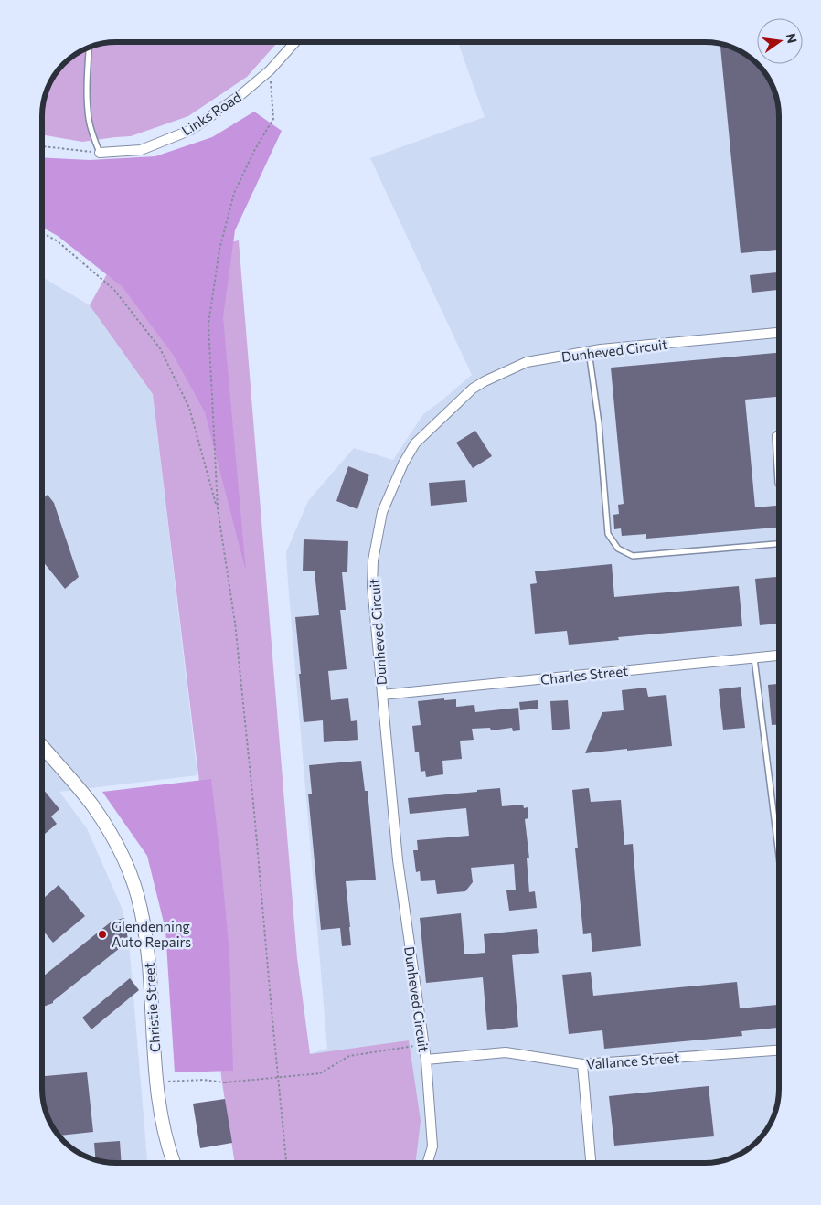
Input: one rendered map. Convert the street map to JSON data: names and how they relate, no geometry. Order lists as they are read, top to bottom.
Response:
{
  "streets": {
    "main road": ["Christie Street"],
    "street": [
      "Links Road",
      "Dunheved Circuit",
      "Charles Street",
      "Vallance Street"
    ]
  },
  "crossings": [
    ["Dunheved Circuit", "Charles Street"],
    ["Dunheved Circuit", "Vallance Street"]
  ],
  "places": ["Glendenning Auto Repairs"],
  "north": "right"
}
